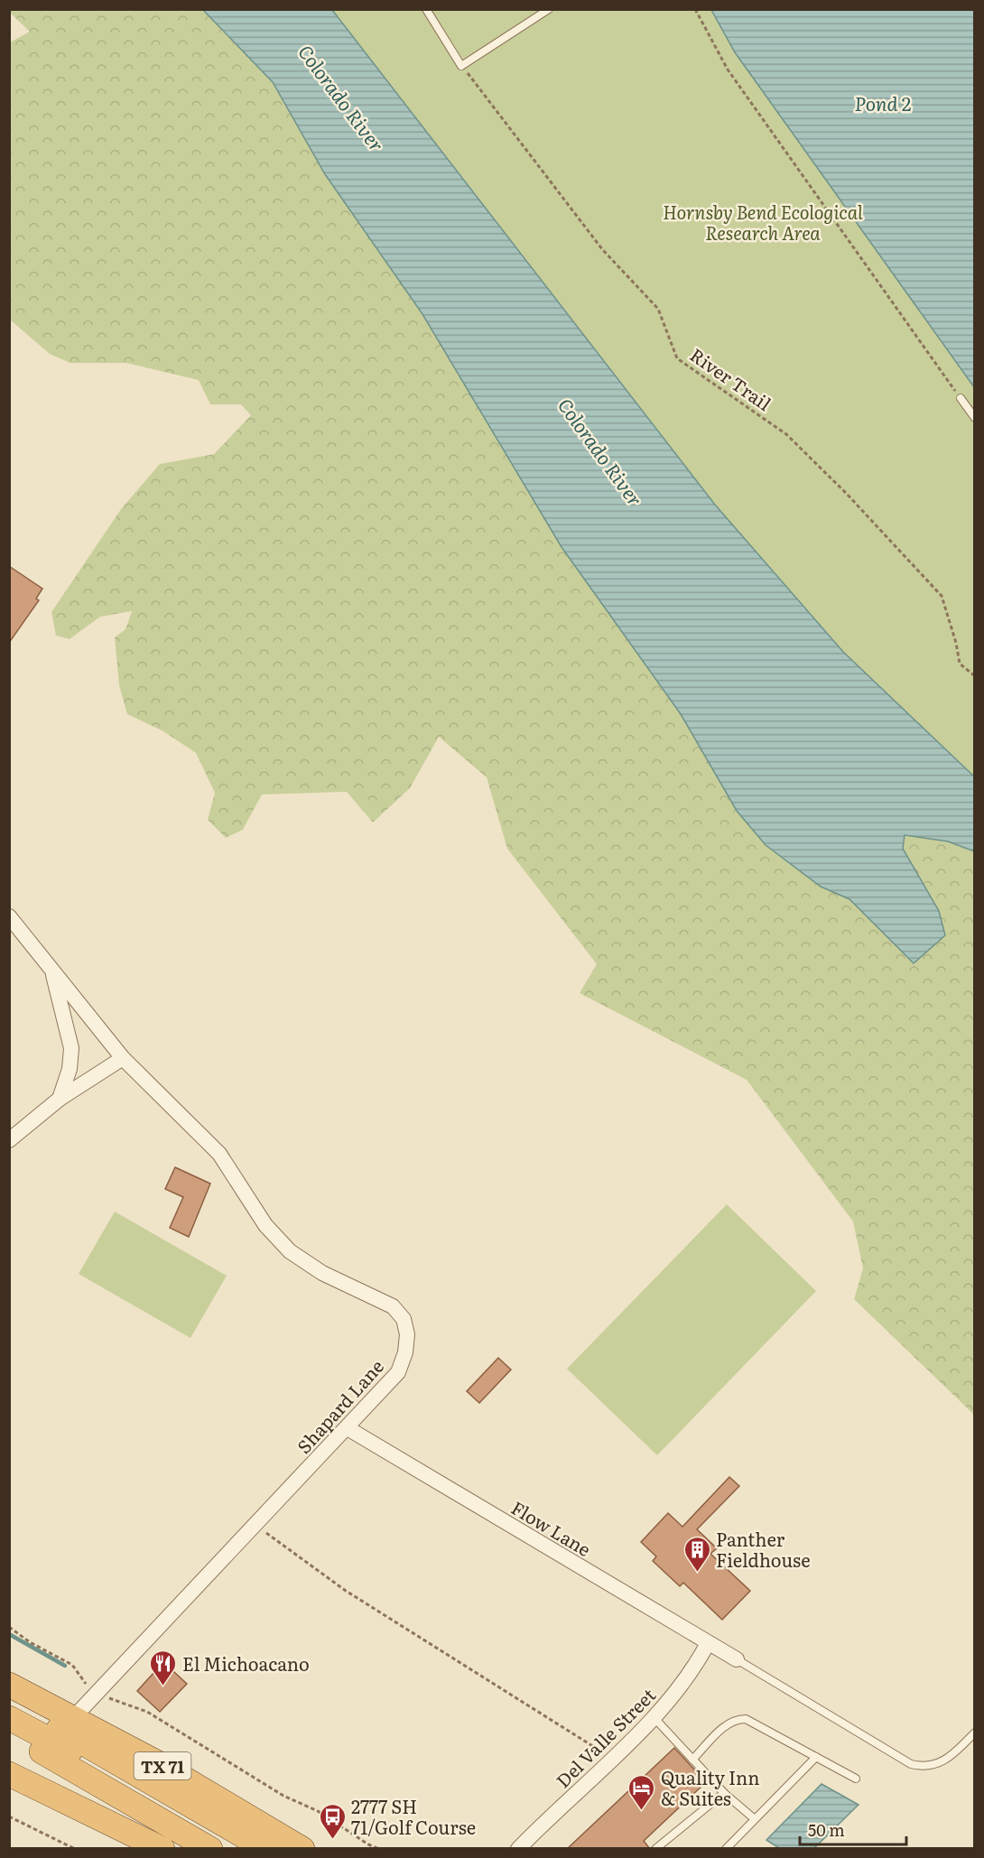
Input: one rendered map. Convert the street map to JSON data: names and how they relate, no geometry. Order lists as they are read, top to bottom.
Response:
{
  "streets": {
    "highway": ["TX 71"],
    "street": ["Shapard Lane", "Flow Lane", "Del Valle Street"],
    "path": ["River Trail"]
  },
  "crossings": [
    ["Shapard Lane", "Flow Lane"],
    ["Shapard Lane", "TX 71"],
    ["Flow Lane", "Del Valle Street"]
  ],
  "water": ["Colorado River", "Pond 2"],
  "parks": ["Hornsby Bend Ecological Research Area"],
  "places": {
    "building": ["Panther Fieldhouse"],
    "restaurant": ["El Michoacano"],
    "hotel": ["Quality Inn & Suites"],
    "bus stop": ["2777 SH 71/Golf Course"]
  },
  "scale_bar": "50 m"
}
